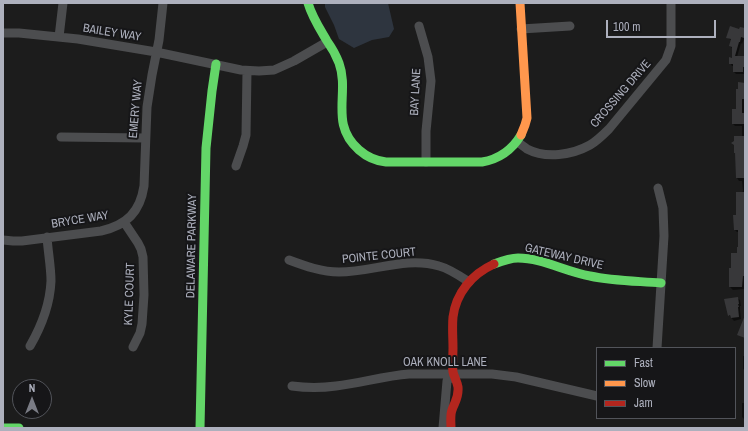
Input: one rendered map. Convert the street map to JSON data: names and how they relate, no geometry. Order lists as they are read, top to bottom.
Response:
{
  "streets": {
    "street": [
      "BAILEY WAY",
      "BAY LANE",
      "CROSSING DRIVE",
      "EMERY WAY",
      "BRYCE WAY",
      "DELAWARE PARKWAY",
      "POINTE COURT",
      "GATEWAY DRIVE",
      "KYLE COURT",
      "OAK KNOLL LANE"
    ]
  },
  "crossings": [
    ["BAILEY WAY", "EMERY WAY"],
    ["BAILEY WAY", "DELAWARE PARKWAY"],
    ["EMERY WAY", "BRYCE WAY"],
    ["BRYCE WAY", "KYLE COURT"],
    ["POINTE COURT", "GATEWAY DRIVE"],
    ["GATEWAY DRIVE", "OAK KNOLL LANE"]
  ],
  "legend": ["Fast", "Slow", "Jam"],
  "scale_bar": "100 m",
  "north": "top"
}
